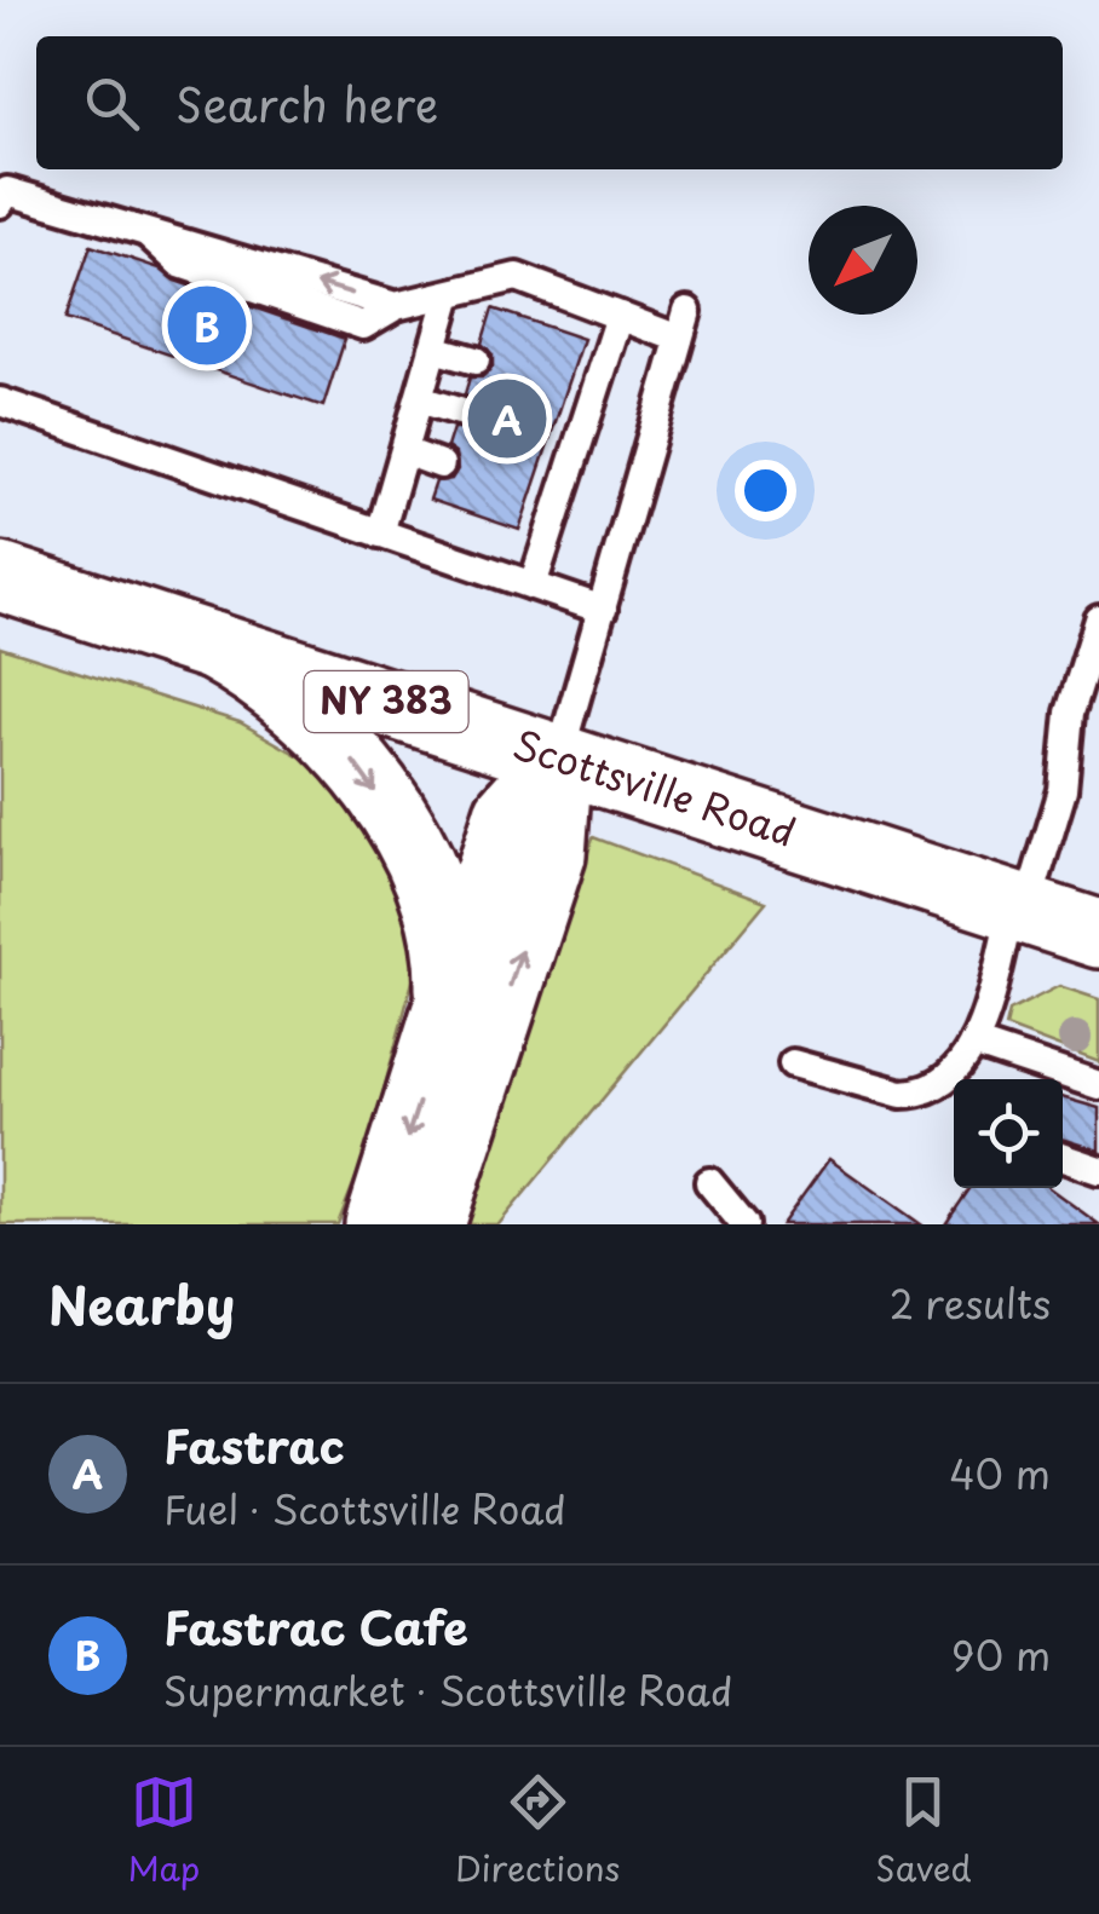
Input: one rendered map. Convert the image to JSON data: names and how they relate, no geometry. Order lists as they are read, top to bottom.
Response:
{
  "streets": {
    "main road": ["NY 383", "Scottsville Road"]
  },
  "north": "bottom left",
  "page": {
    "search": "Search here",
    "pins": ["B", "A"],
    "heading": ["Nearby", "2 results"],
    "list": [
      {
        "mark": "A",
        "name": "Fastrac",
        "note": "Fuel · Scottsville Road",
        "value": "40 m"
      },
      {
        "mark": "B",
        "name": "Fastrac Cafe",
        "note": "Supermarket · Scottsville Road",
        "value": "90 m"
      }
    ],
    "nav": ["Map", "Directions", "Saved"]
  }
}
